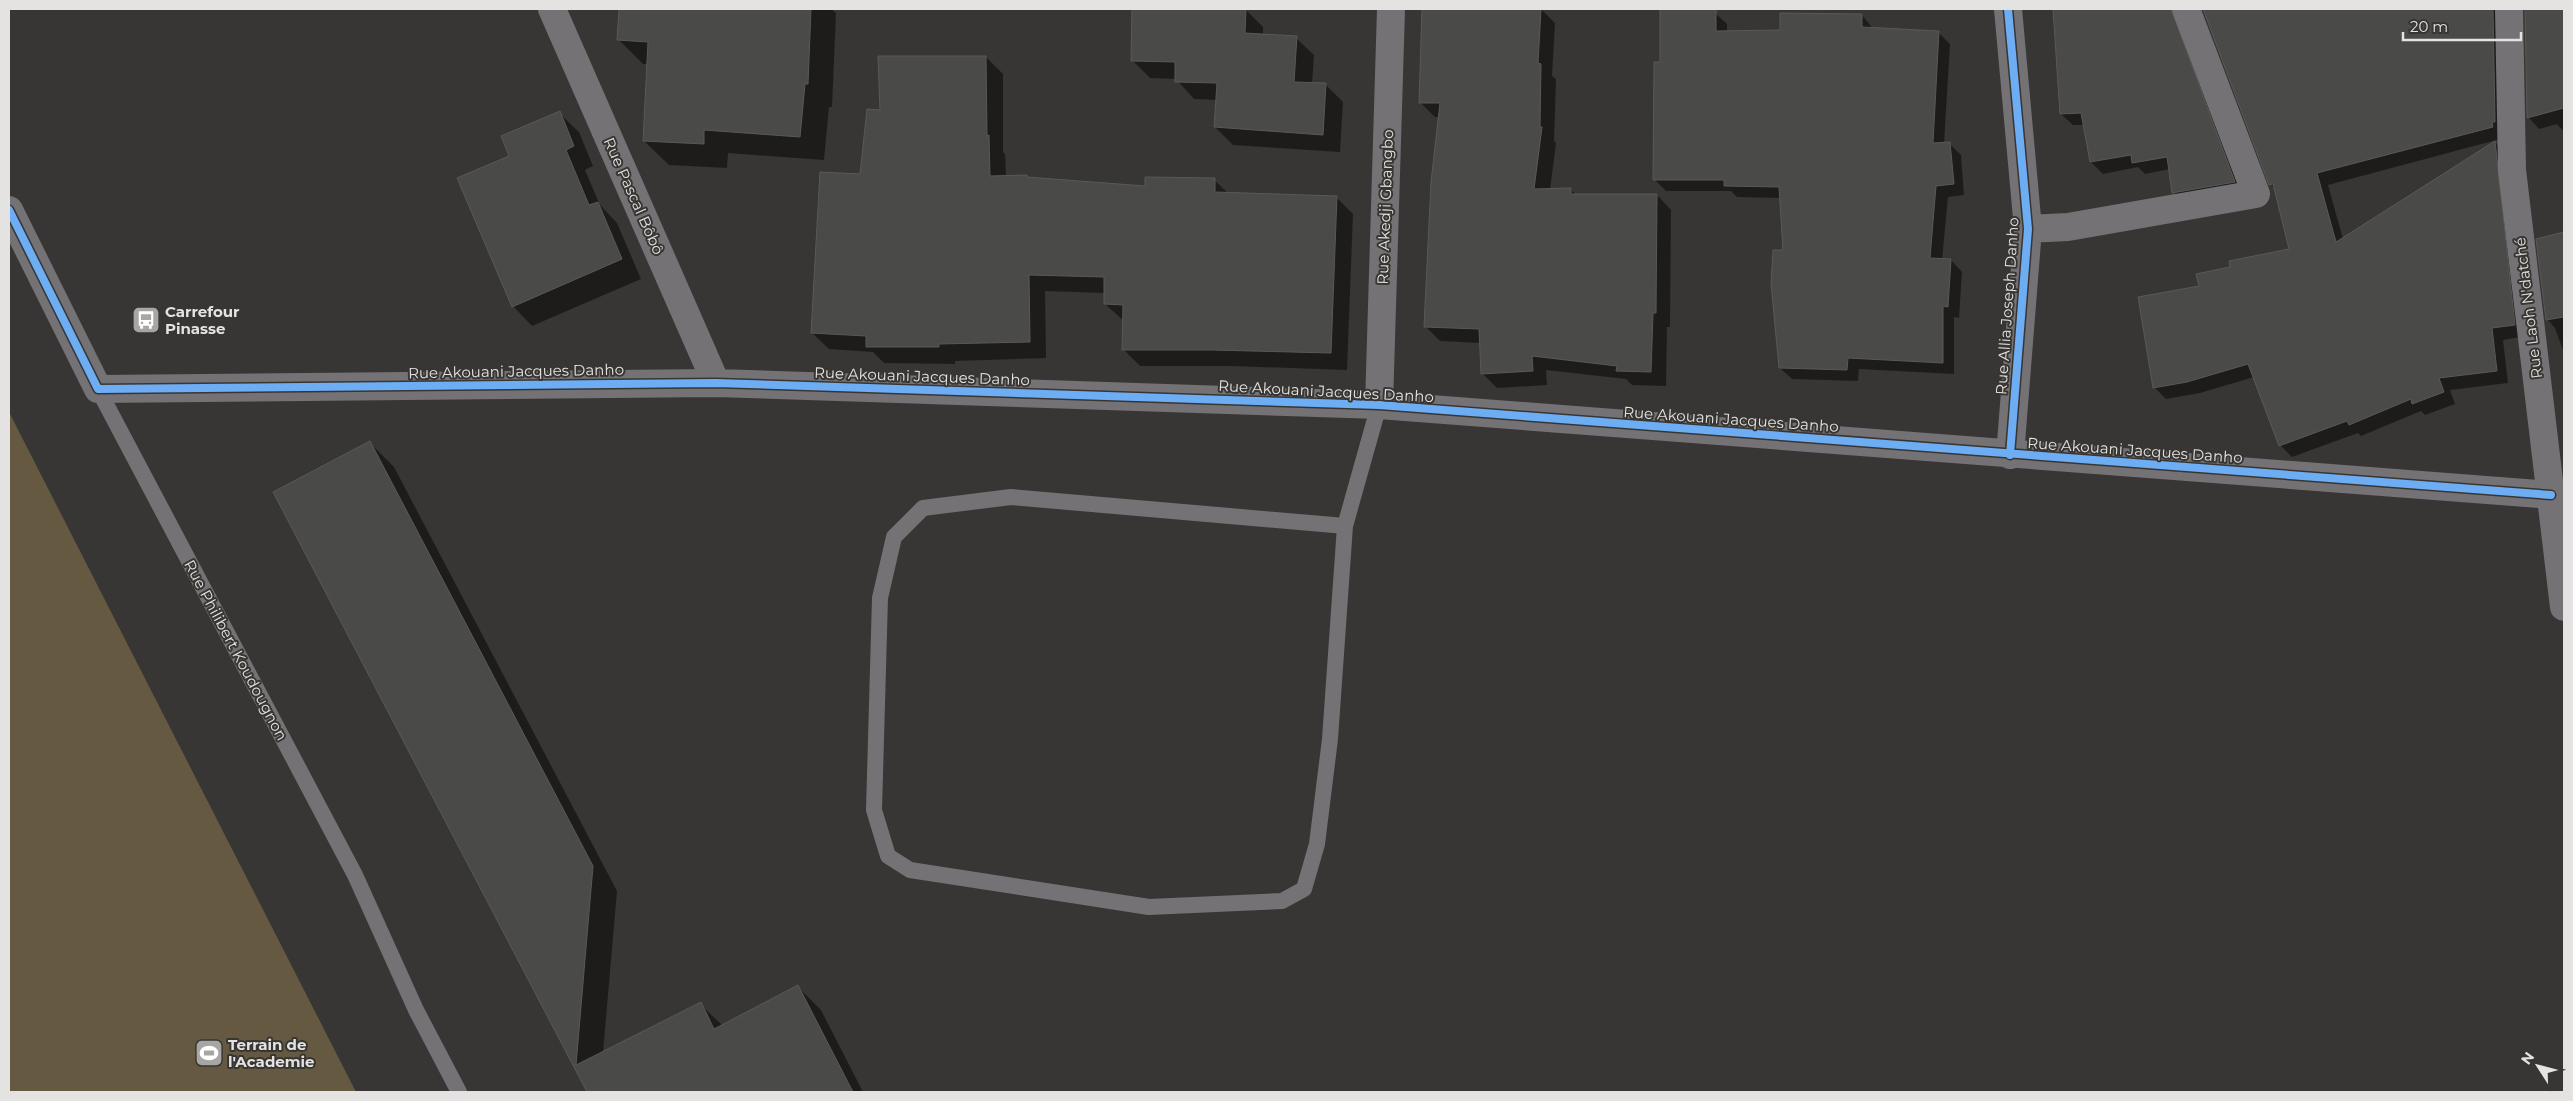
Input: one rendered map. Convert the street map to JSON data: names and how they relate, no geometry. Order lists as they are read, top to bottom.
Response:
{
  "streets": {
    "street": [
      "Rue Pascal Bôbô",
      "Rue Akedji Gbangbo",
      "Rue Allia Joseph Danho",
      "Rue Laoh N'datché",
      "Rue Akouani Jacques Danho",
      "Rue Philibert Koudougnon"
    ]
  },
  "crossings": [
    ["Rue Pascal Bôbô", "Rue Akouani Jacques Danho"],
    ["Rue Akedji Gbangbo", "Rue Akouani Jacques Danho"],
    ["Rue Allia Joseph Danho", "Rue Akouani Jacques Danho"],
    ["Rue Laoh N'datché", "Rue Akouani Jacques Danho"],
    ["Rue Akouani Jacques Danho", "Rue Philibert Koudougnon"]
  ],
  "places": {
    "bus stop": ["Carrefour Pinasse"],
    "sports": ["Terrain de l'Academie"]
  },
  "scale_bar": "20 m",
  "north": "top left"
}
